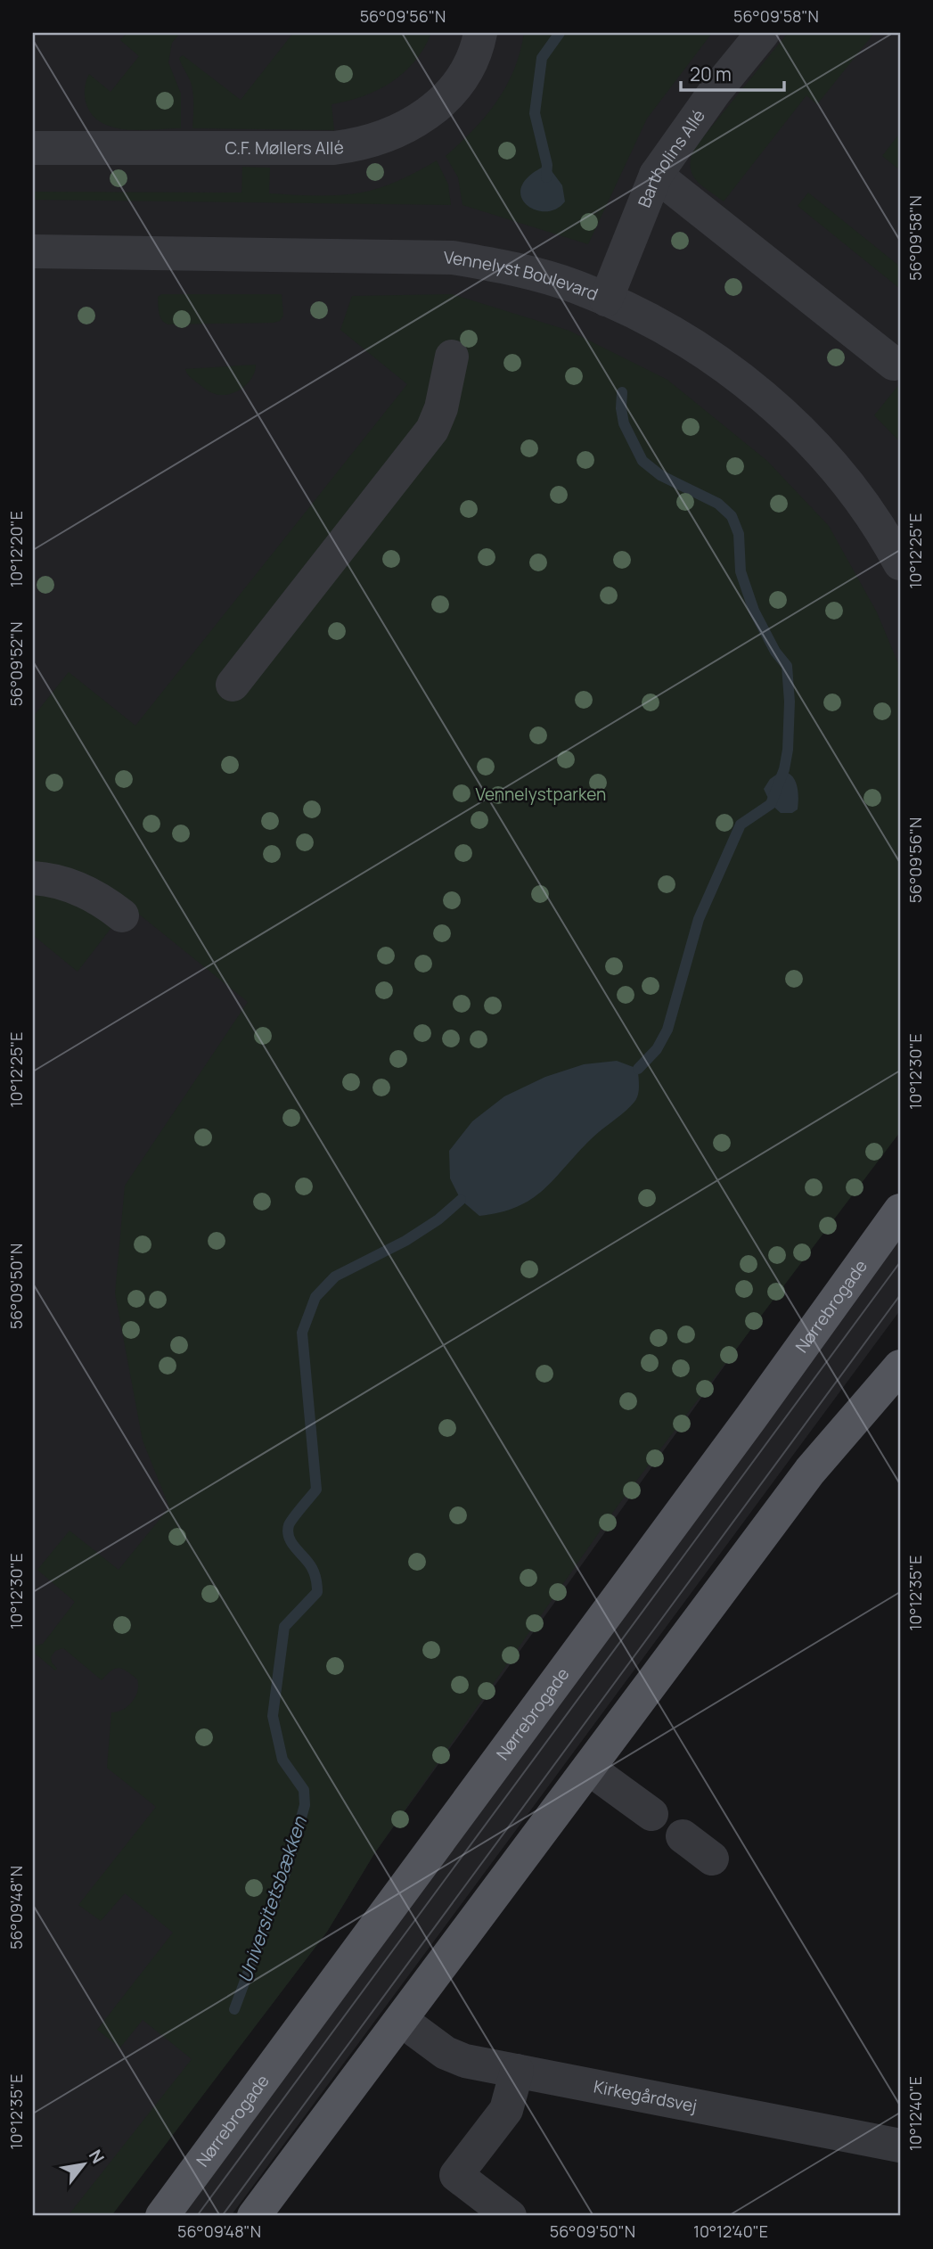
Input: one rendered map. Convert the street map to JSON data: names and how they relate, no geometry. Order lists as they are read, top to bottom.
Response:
{
  "streets": {
    "main road": ["Nørrebrogade"],
    "street": [
      "C.F. Møllers Allé",
      "Bartholins Allé",
      "Vennelyst Boulevard",
      "Kirkegårdsvej"
    ]
  },
  "crossings": [
    ["Bartholins Allé", "Vennelyst Boulevard"]
  ],
  "water": ["Universitetsbækken"],
  "parks": ["Vennelystparken"],
  "scale_bar": "20 m",
  "north": "top right",
  "coordinates": [
    "56°09'56\"N",
    "56°09'58\"N",
    "10°12'20\"E",
    "10°12'25\"E",
    "56°09'52\"N",
    "10°12'30\"E",
    "56°09'50\"N",
    "10°12'35\"E",
    "56°09'48\"N",
    "10°12'40\"E"
  ]
}
